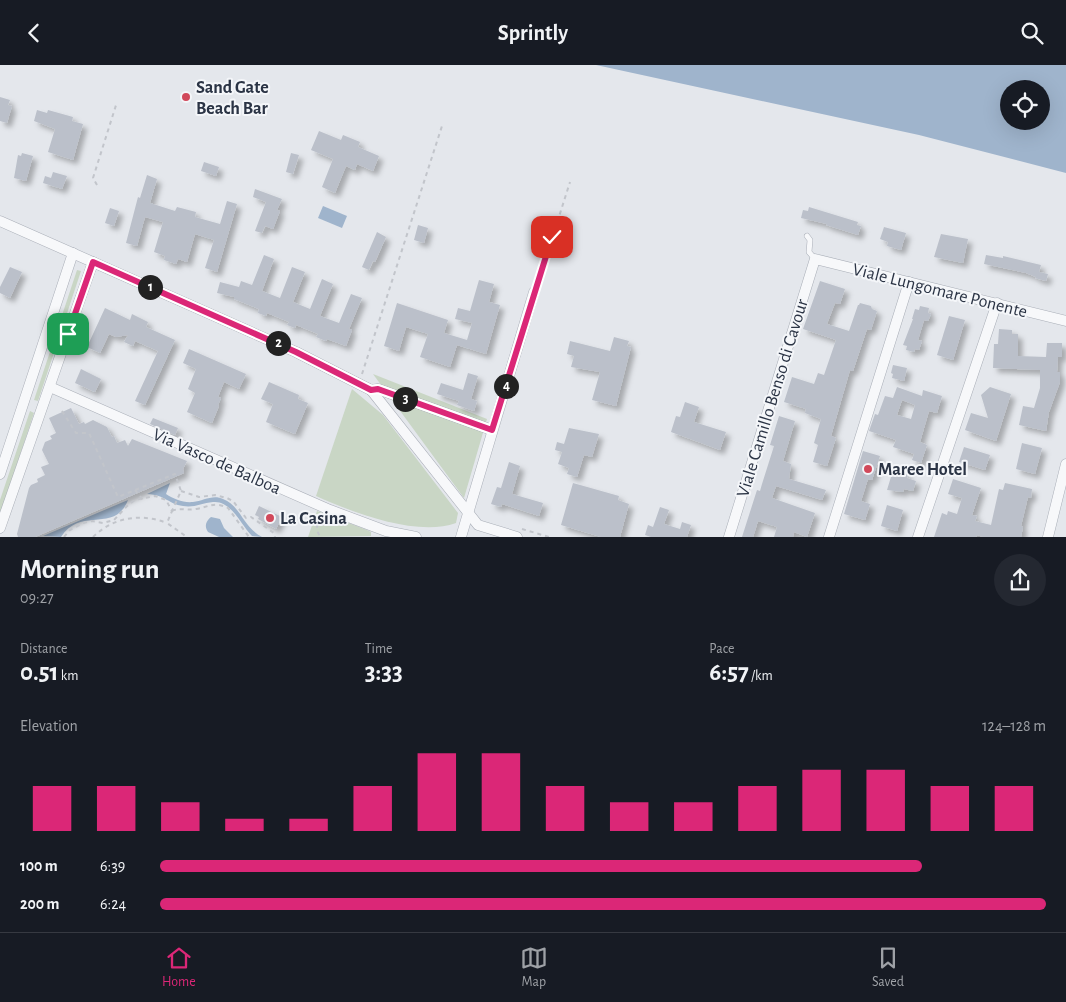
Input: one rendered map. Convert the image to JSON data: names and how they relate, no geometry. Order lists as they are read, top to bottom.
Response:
{
  "streets": {
    "street": ["Viale Lungomare Ponente", "Viale Camillo Benso di Cavour", "Via Vasco de Balboa"]
  },
  "crossings": [
    ["Viale Lungomare Ponente", "Viale Camillo Benso di Cavour"]
  ],
  "places": ["Sand Gate Beach Bar", "Maree Hotel", "La Casina"],
  "page": {
    "header": "Sprintly",
    "pins": [
      "1",
      "2",
      "4",
      "3"
    ],
    "heading": ["Morning run", "09:27"],
    "stats": [
      ["Distance", "0.51 km"],
      ["Time", "3:33"],
      ["Pace", "6:57 /km"]
    ],
    "chart": ["Elevation", "124–128 m"],
    "list": [
      {
        "name": "100 m",
        "note": "6:39"
      },
      {
        "name": "200 m",
        "note": "6:24"
      }
    ],
    "tabs": ["Home", "Map", "Saved"]
  }
}
